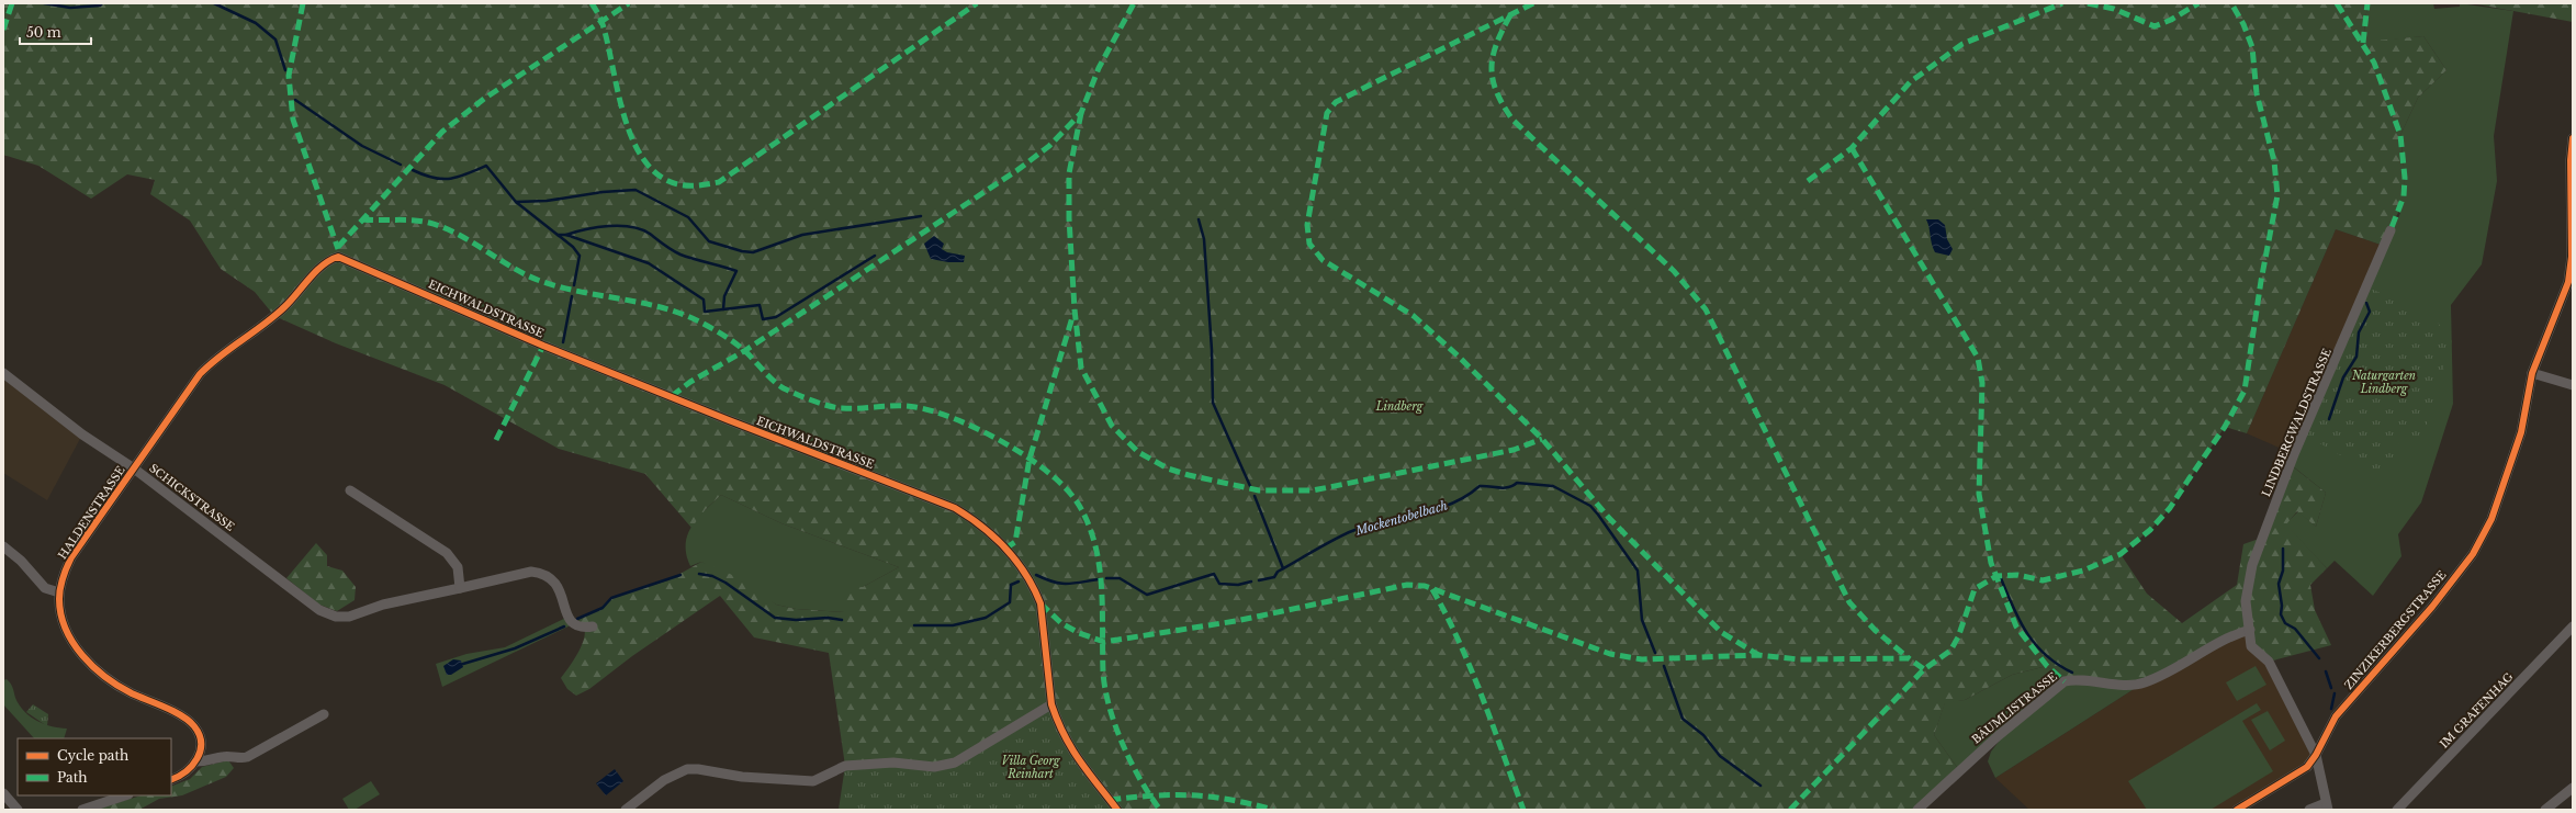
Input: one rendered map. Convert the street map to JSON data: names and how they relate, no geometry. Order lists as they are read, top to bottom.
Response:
{
  "streets": {
    "street": [
      "EICHWALDSTRASSE",
      "LINDBERGWALDSTRASSE",
      "SCHICKSTRASSE",
      "HALDENSTRASSE",
      "ZINZIKERBERGSTRASSE",
      "BÄUMLISTRASSE",
      "IM GRAFENHAG"
    ]
  },
  "crossings": [
    ["EICHWALDSTRASSE", "HALDENSTRASSE"],
    ["LINDBERGWALDSTRASSE", "BÄUMLISTRASSE"],
    ["SCHICKSTRASSE", "HALDENSTRASSE"]
  ],
  "water": ["Mockentobelbach"],
  "parks": ["Naturgarten Lindberg", "Lindberg", "Villa Georg Reinhart"],
  "legend": ["Cycle path", "Path"],
  "scale_bar": "50 m"
}
